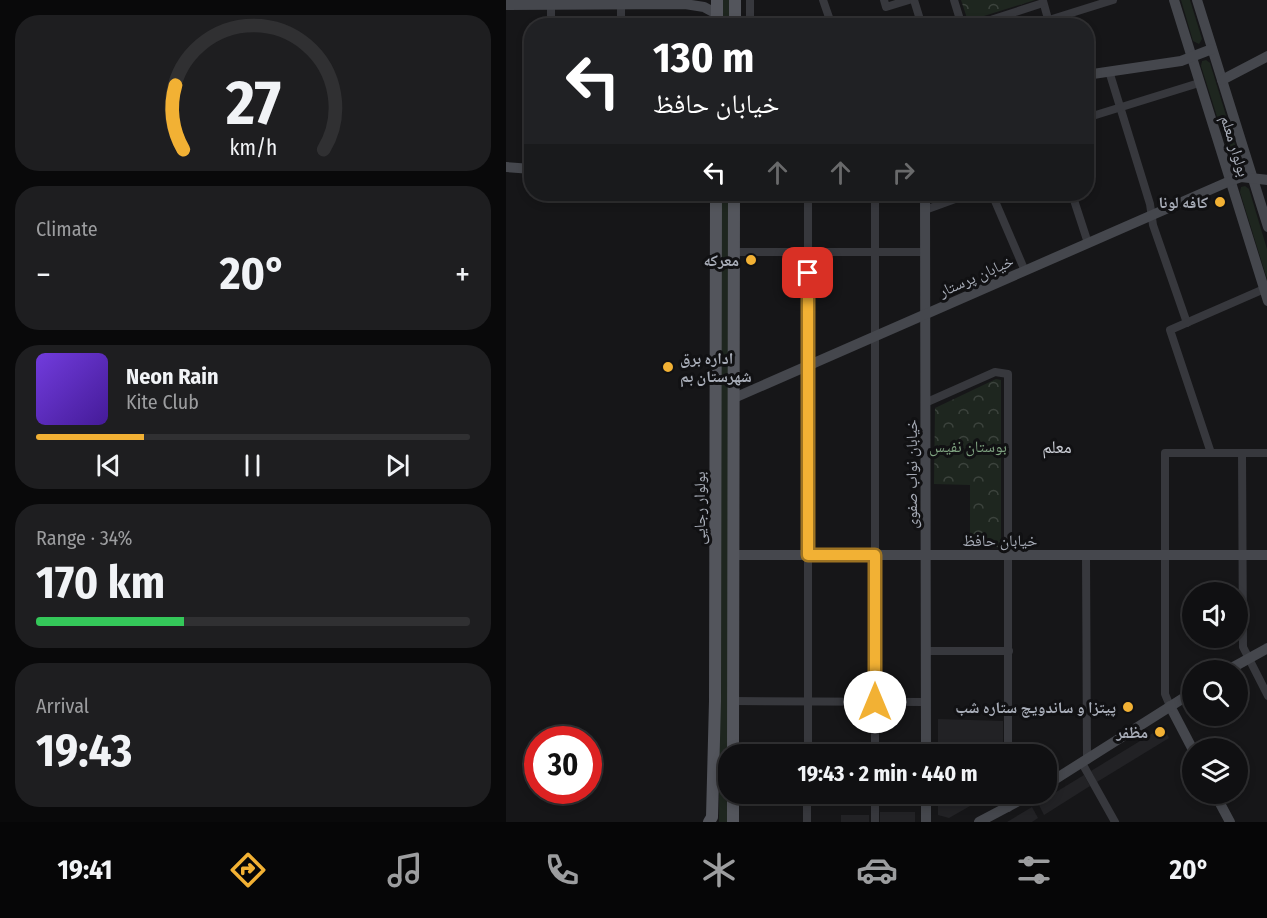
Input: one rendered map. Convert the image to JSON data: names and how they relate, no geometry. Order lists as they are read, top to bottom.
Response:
{
  "streets": {
    "main road": ["بولوار رجایی"],
    "street": [
      "بولوار معلم",
      "خیابان پرستار",
      "خیابان نواب صفوی",
      "خیابان حافظ"
    ]
  },
  "crossings": [
    ["بولوار معلم", "خیابان پرستار"],
    ["خیابان پرستار", "خیابان نواب صفوی"],
    ["خیابان پرستار", "بولوار رجایی"],
    ["خیابان نواب صفوی", "خیابان حافظ"],
    ["بولوار رجایی", "خیابان حافظ"]
  ],
  "districts": ["معلم"],
  "parks": ["بوستان نفیس"],
  "places": [
    "کافه لونا",
    "معرکه",
    "اداره برق شهرستان بم",
    "پیتزا و ساندویچ ستاره شب",
    "مظفر"
  ],
  "page": {
    "turn": ["130 m", "خیابان حافظ"],
    "tile": [
      "Climate",
      ["Range · 34%", "170 km"],
      ["Arrival", "19:43"]
    ],
    "heat": ["−", "20°", "+"],
    "song": ["Neon Rain", "Kite Club"],
    "limit": "30",
    "trip": "19:43 · 2 min · 440 m",
    "tabs": ["19:41", "20°"],
    "gauge": ["27", "km/h"]
  }
}
